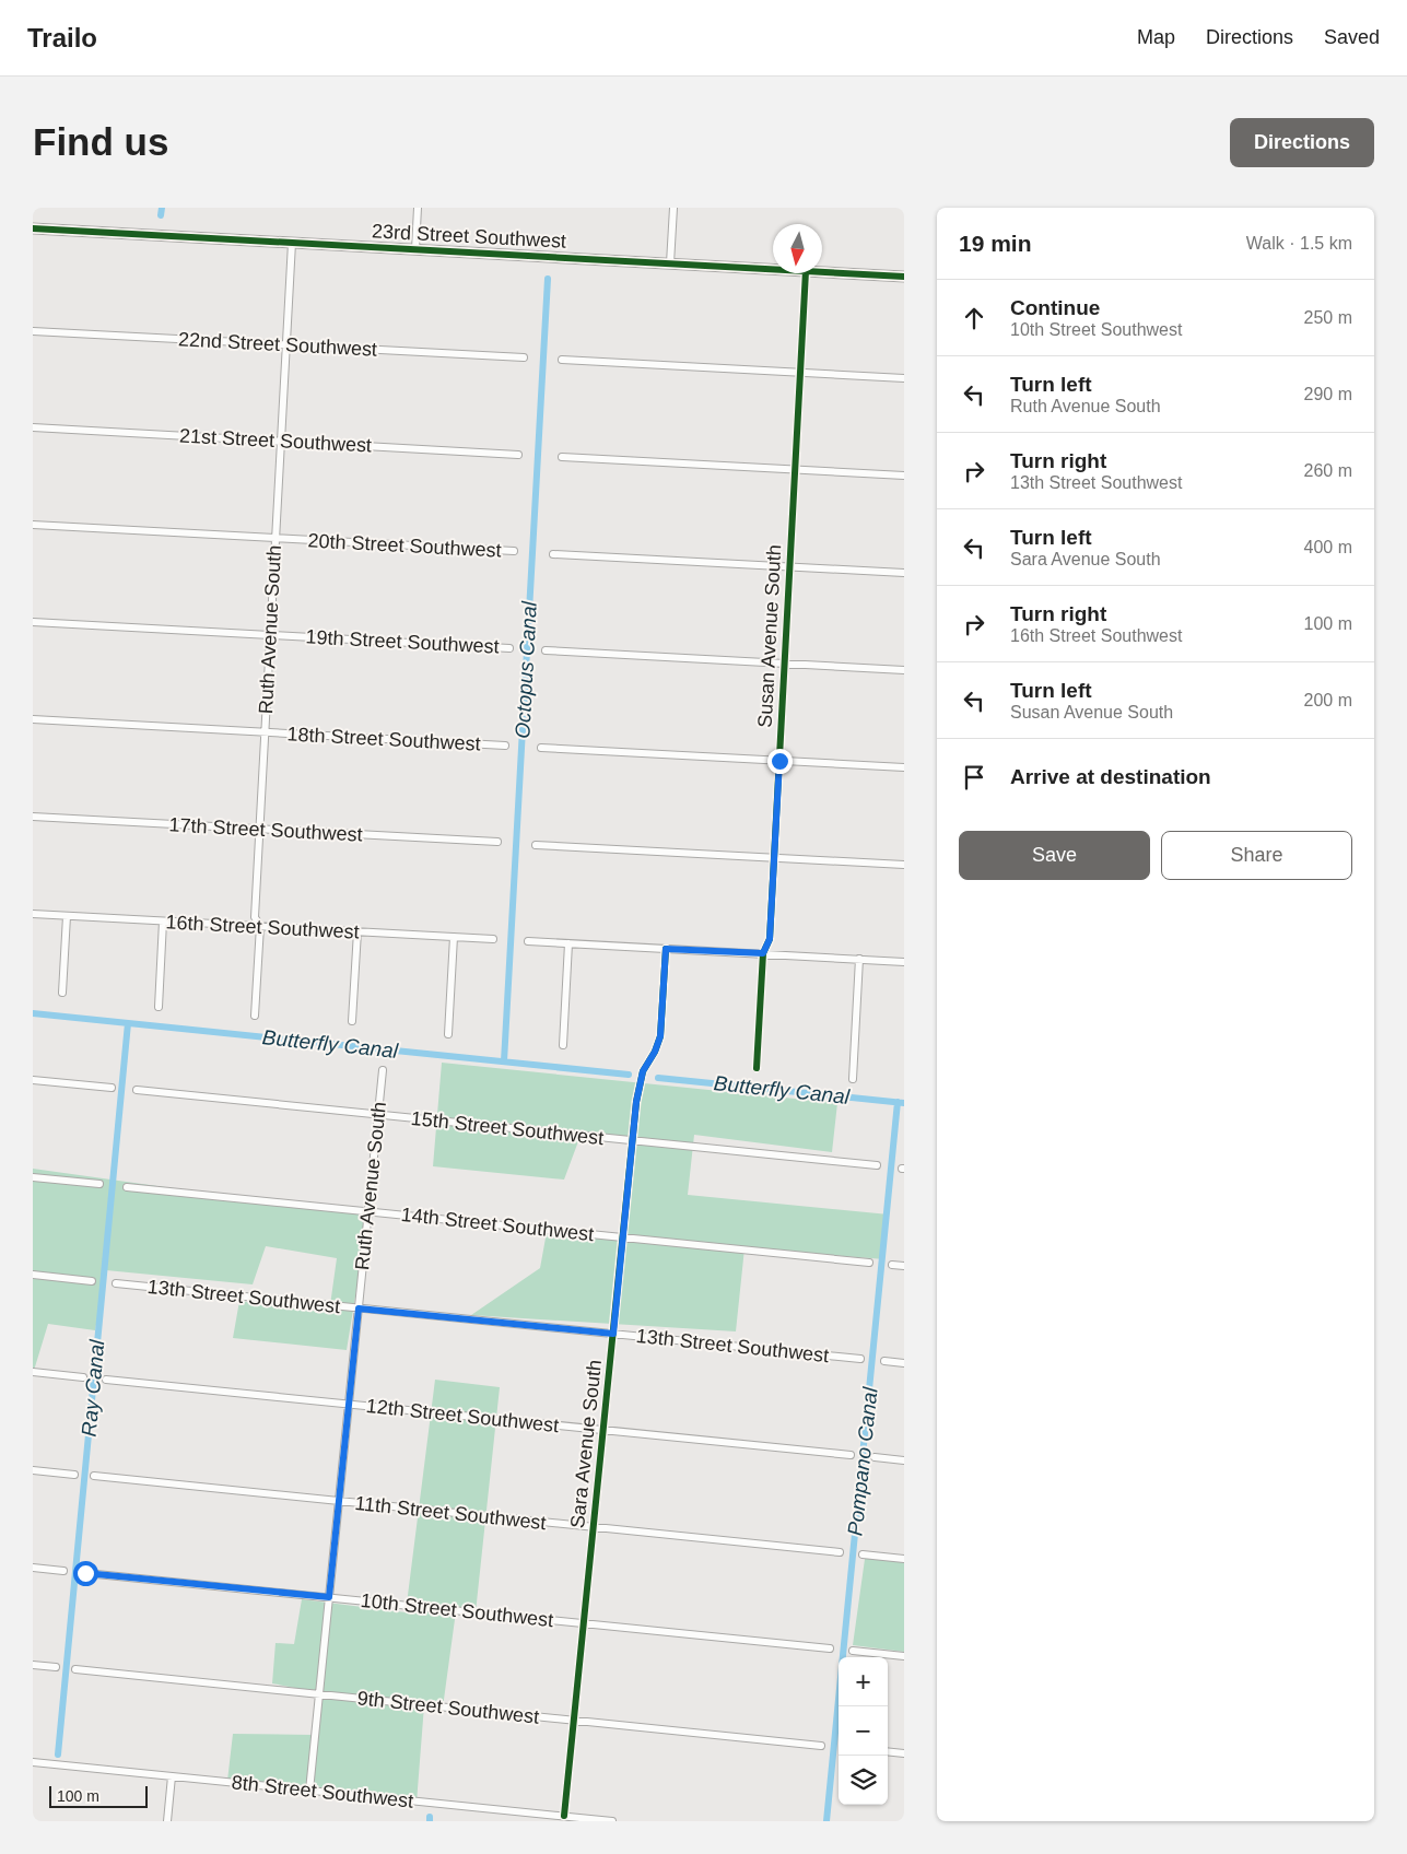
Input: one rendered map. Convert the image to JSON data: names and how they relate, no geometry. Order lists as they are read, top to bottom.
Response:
{
  "streets": {
    "street": [
      "23rd Street Southwest",
      "22nd Street Southwest",
      "21st Street Southwest",
      "20th Street Southwest",
      "Ruth Avenue South",
      "Susan Avenue South",
      "19th Street Southwest",
      "18th Street Southwest",
      "17th Street Southwest",
      "16th Street Southwest",
      "15th Street Southwest",
      "14th Street Southwest",
      "13th Street Southwest",
      "12th Street Southwest",
      "Sara Avenue South",
      "11th Street Southwest",
      "10th Street Southwest",
      "9th Street Southwest",
      "8th Street Southwest"
    ]
  },
  "crossings": [
    ["23rd Street Southwest", "Ruth Avenue South"],
    ["22nd Street Southwest", "Ruth Avenue South"],
    ["21st Street Southwest", "Ruth Avenue South"],
    ["20th Street Southwest", "Ruth Avenue South"],
    ["Ruth Avenue South", "19th Street Southwest"],
    ["Ruth Avenue South", "18th Street Southwest"],
    ["Ruth Avenue South", "17th Street Southwest"],
    ["Ruth Avenue South", "16th Street Southwest"],
    ["Ruth Avenue South", "15th Street Southwest"],
    ["Ruth Avenue South", "14th Street Southwest"],
    ["Ruth Avenue South", "13th Street Southwest"],
    ["Ruth Avenue South", "12th Street Southwest"],
    ["Ruth Avenue South", "11th Street Southwest"],
    ["Ruth Avenue South", "10th Street Southwest"],
    ["Ruth Avenue South", "9th Street Southwest"],
    ["Ruth Avenue South", "8th Street Southwest"],
    ["15th Street Southwest", "Sara Avenue South"],
    ["14th Street Southwest", "Sara Avenue South"],
    ["13th Street Southwest", "Sara Avenue South"],
    ["12th Street Southwest", "Sara Avenue South"],
    ["Sara Avenue South", "11th Street Southwest"],
    ["Sara Avenue South", "10th Street Southwest"],
    ["Sara Avenue South", "9th Street Southwest"],
    ["Sara Avenue South", "8th Street Southwest"]
  ],
  "water": [
    "Octopus Canal",
    "Butterfly Canal",
    "Ray Canal",
    "Pompano Canal"
  ],
  "scale_bar": "100 m",
  "north": "bottom",
  "page": {
    "header": "Trailo",
    "nav": ["Map", "Directions", "Saved"],
    "buttons": [
      "Directions",
      ["Save", "Share"]
    ],
    "title": "Find us",
    "heading": ["19 min", "Walk · 1.5 km"],
    "list": [
      ["Continue", "10th Street Southwest", "250 m"],
      ["Turn left", "Ruth Avenue South", "290 m"],
      ["Turn right", "13th Street Southwest", "260 m"],
      ["Turn left", "Sara Avenue South", "400 m"],
      ["Turn right", "16th Street Southwest", "100 m"],
      ["Turn left", "Susan Avenue South", "200 m"],
      "Arrive at destination"
    ],
    "map_buttons": ["+", "−"],
    "scale": "100 m"
  }
}
